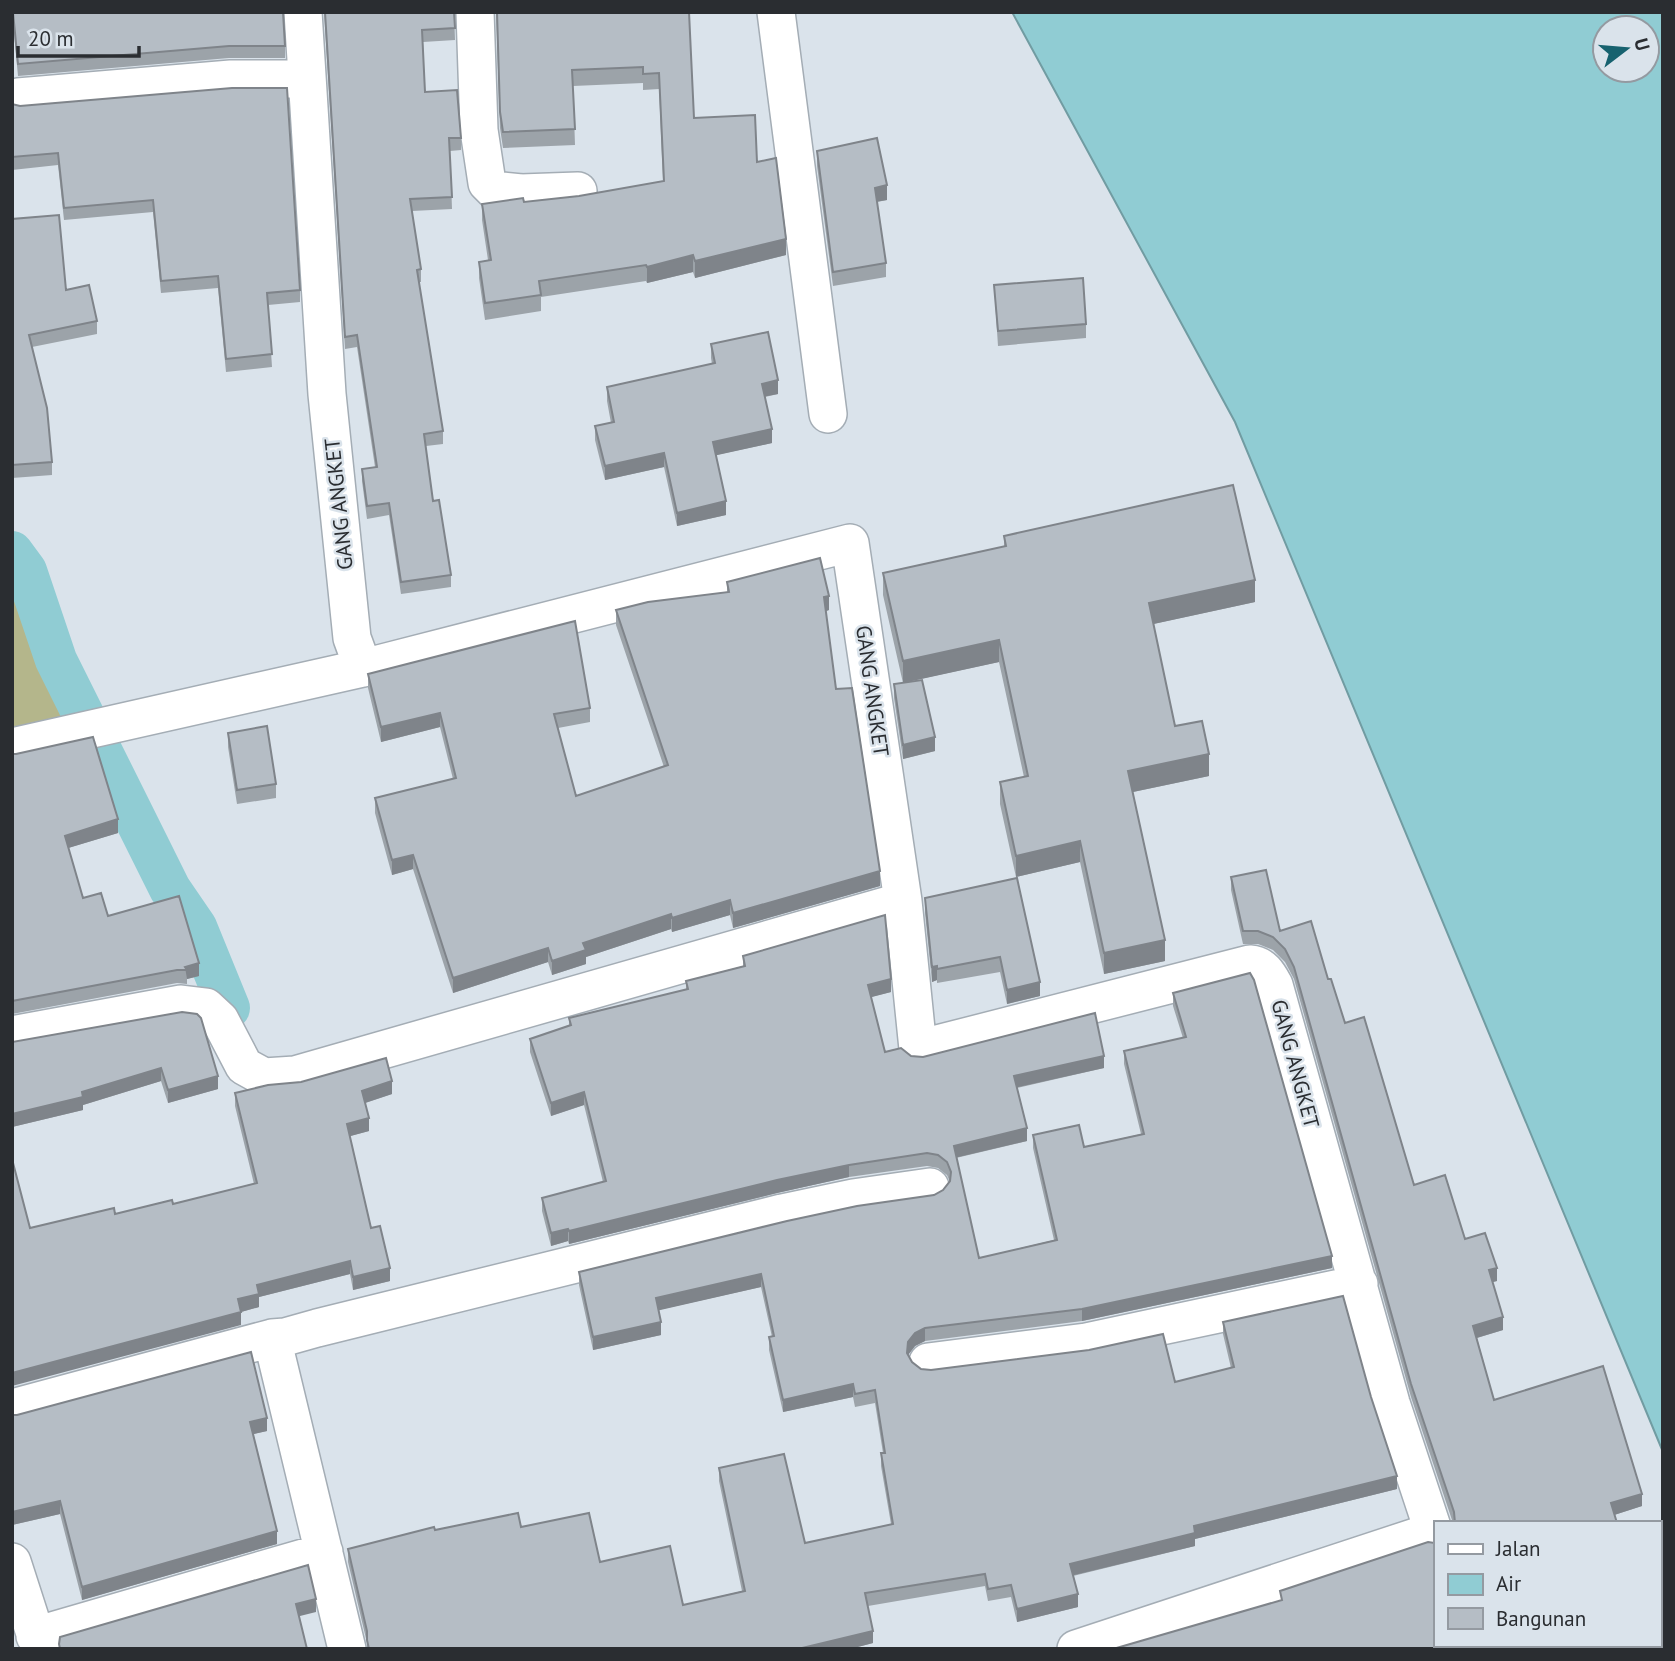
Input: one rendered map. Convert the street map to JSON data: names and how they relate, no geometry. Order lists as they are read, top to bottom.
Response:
{
  "streets": {
    "street": ["GANG ANGKET"]
  },
  "legend": ["Jalan", "Air", "Bangunan"],
  "scale_bar": "20 m",
  "north": "right"
}
